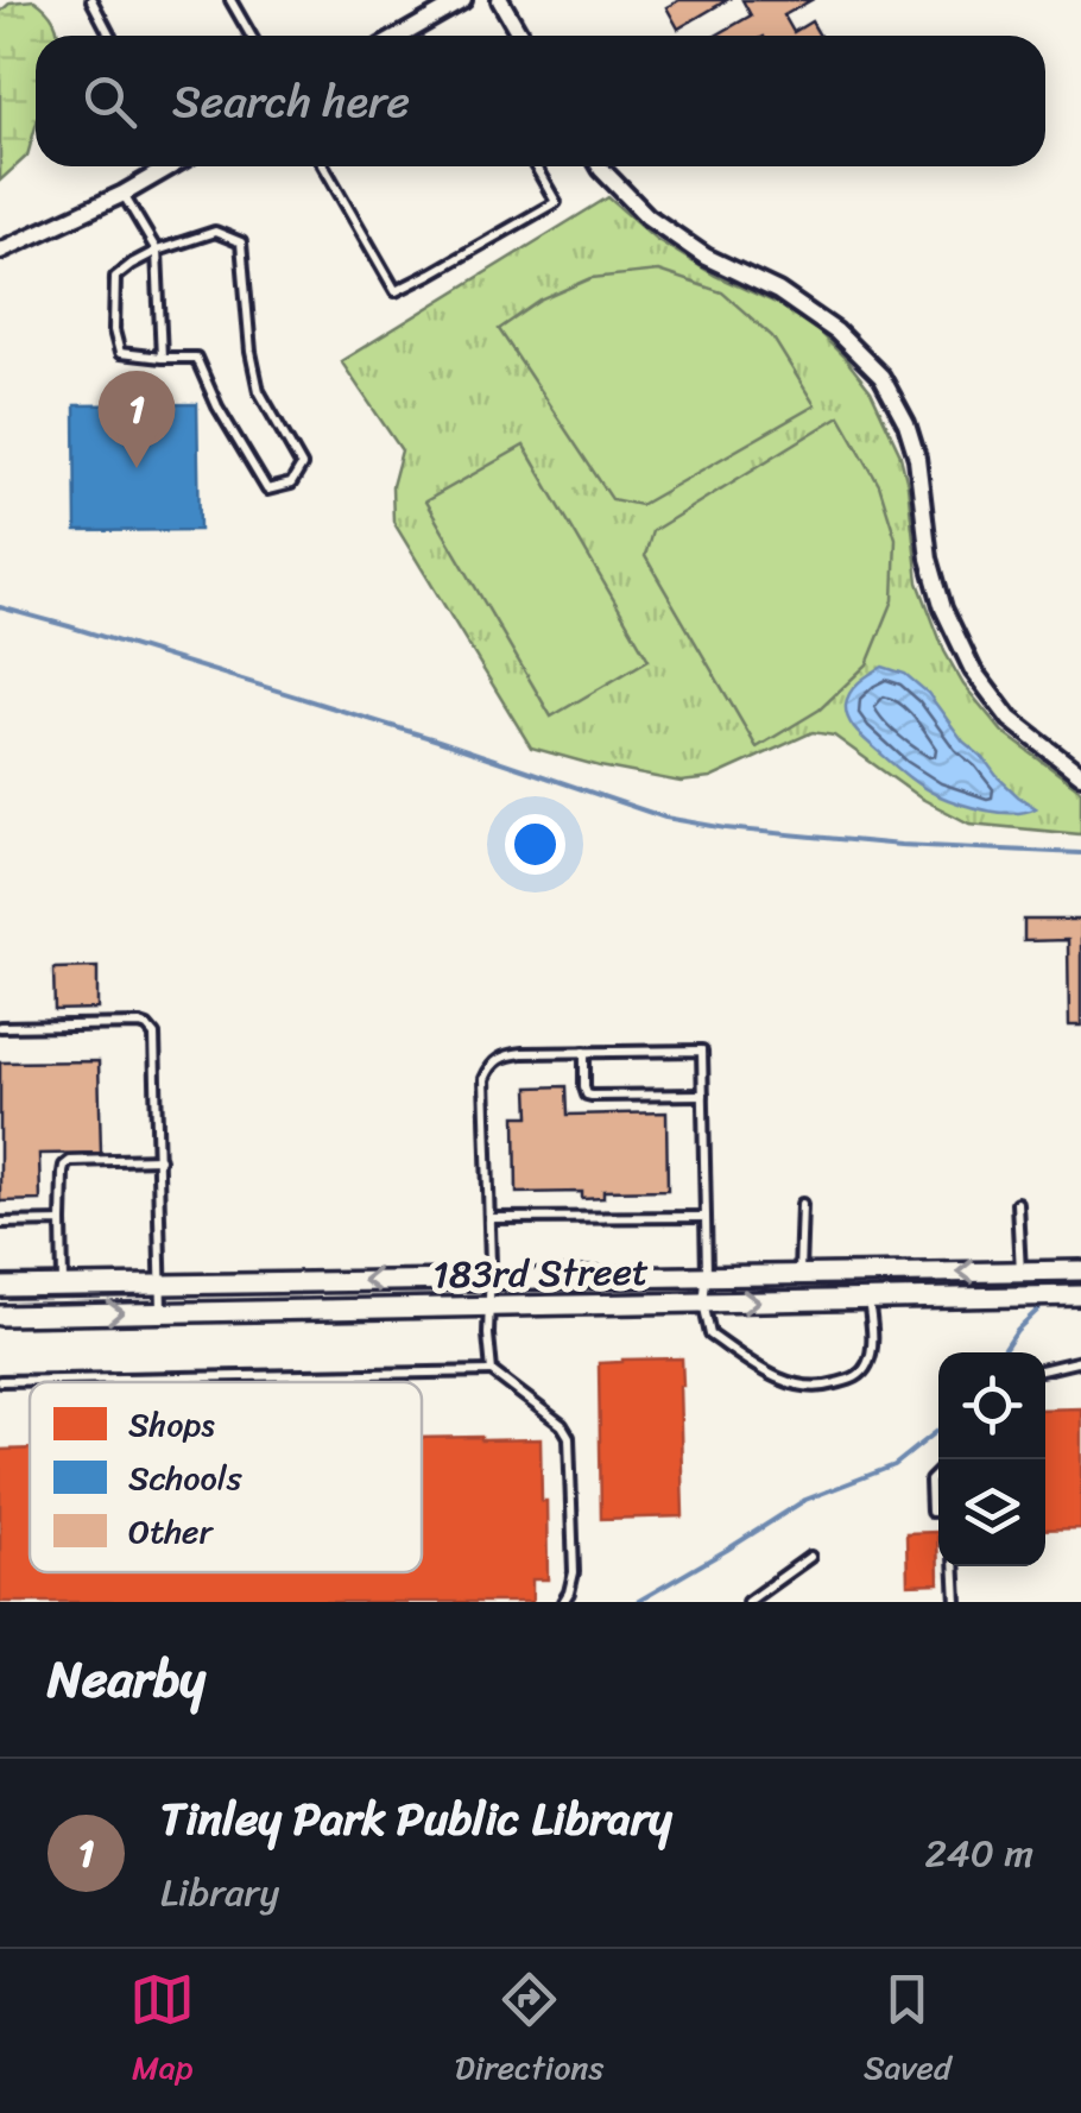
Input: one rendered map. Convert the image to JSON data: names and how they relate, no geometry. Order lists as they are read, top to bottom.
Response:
{
  "streets": {
    "street": ["183rd Street"]
  },
  "legend": ["Shops", "Schools", "Other"],
  "page": {
    "search": "Search here",
    "pins": "1",
    "heading": "Nearby",
    "list": [
      {
        "mark": "1",
        "name": "Tinley Park Public Library",
        "note": "Library",
        "value": "240 m"
      }
    ],
    "nav": ["Map", "Directions", "Saved"]
  }
}
